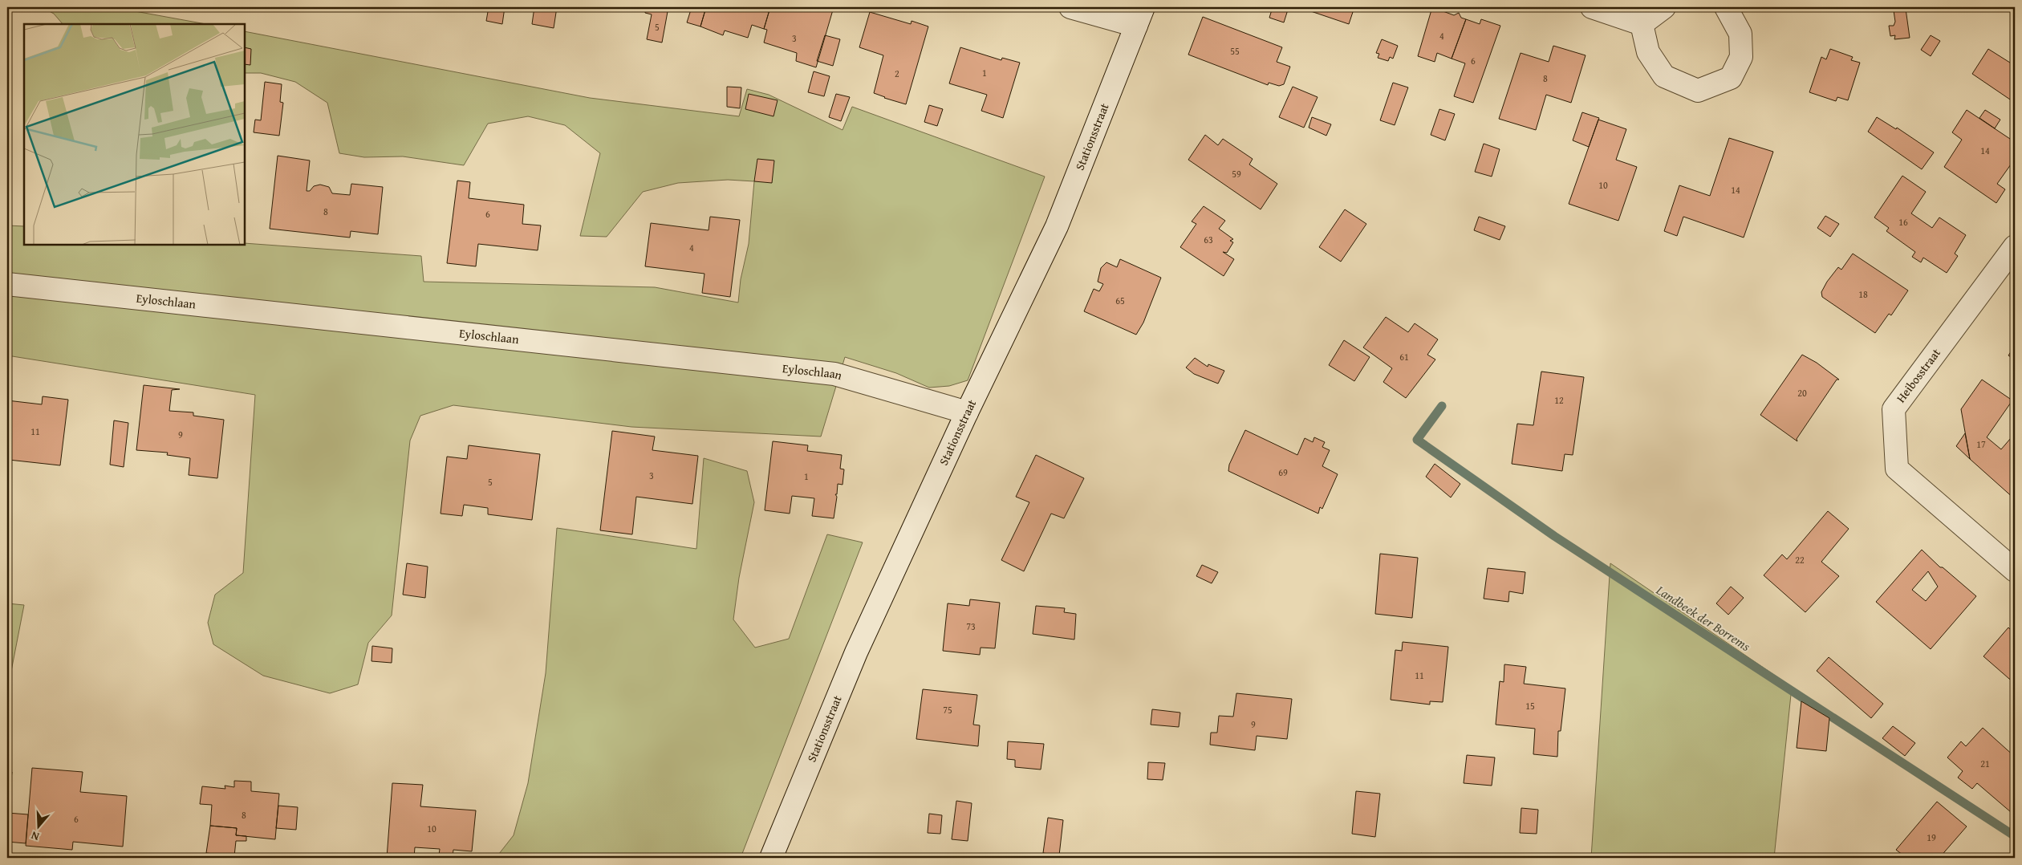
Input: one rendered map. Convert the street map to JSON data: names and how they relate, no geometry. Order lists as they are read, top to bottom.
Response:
{
  "streets": {
    "street": ["Stationsstraat", "Eyloschlaan", "Heibosstraat"]
  },
  "crossings": [
    ["Stationsstraat", "Eyloschlaan"]
  ],
  "water": ["Landbeek der Borrems"],
  "house_numbers": [
    "5",
    "4",
    "3",
    "55",
    "6",
    "1",
    "2",
    "8",
    "14",
    "59",
    "10",
    "14",
    "8",
    "6",
    "16",
    "63",
    "4",
    "18",
    "65",
    "61",
    "20",
    "12",
    "11",
    "9",
    "17",
    "69",
    "3",
    "1",
    "5",
    "22",
    "73",
    "11",
    "15",
    "75",
    "9",
    "21",
    "8",
    "6",
    "10",
    "19"
  ],
  "north": "bottom"
}
